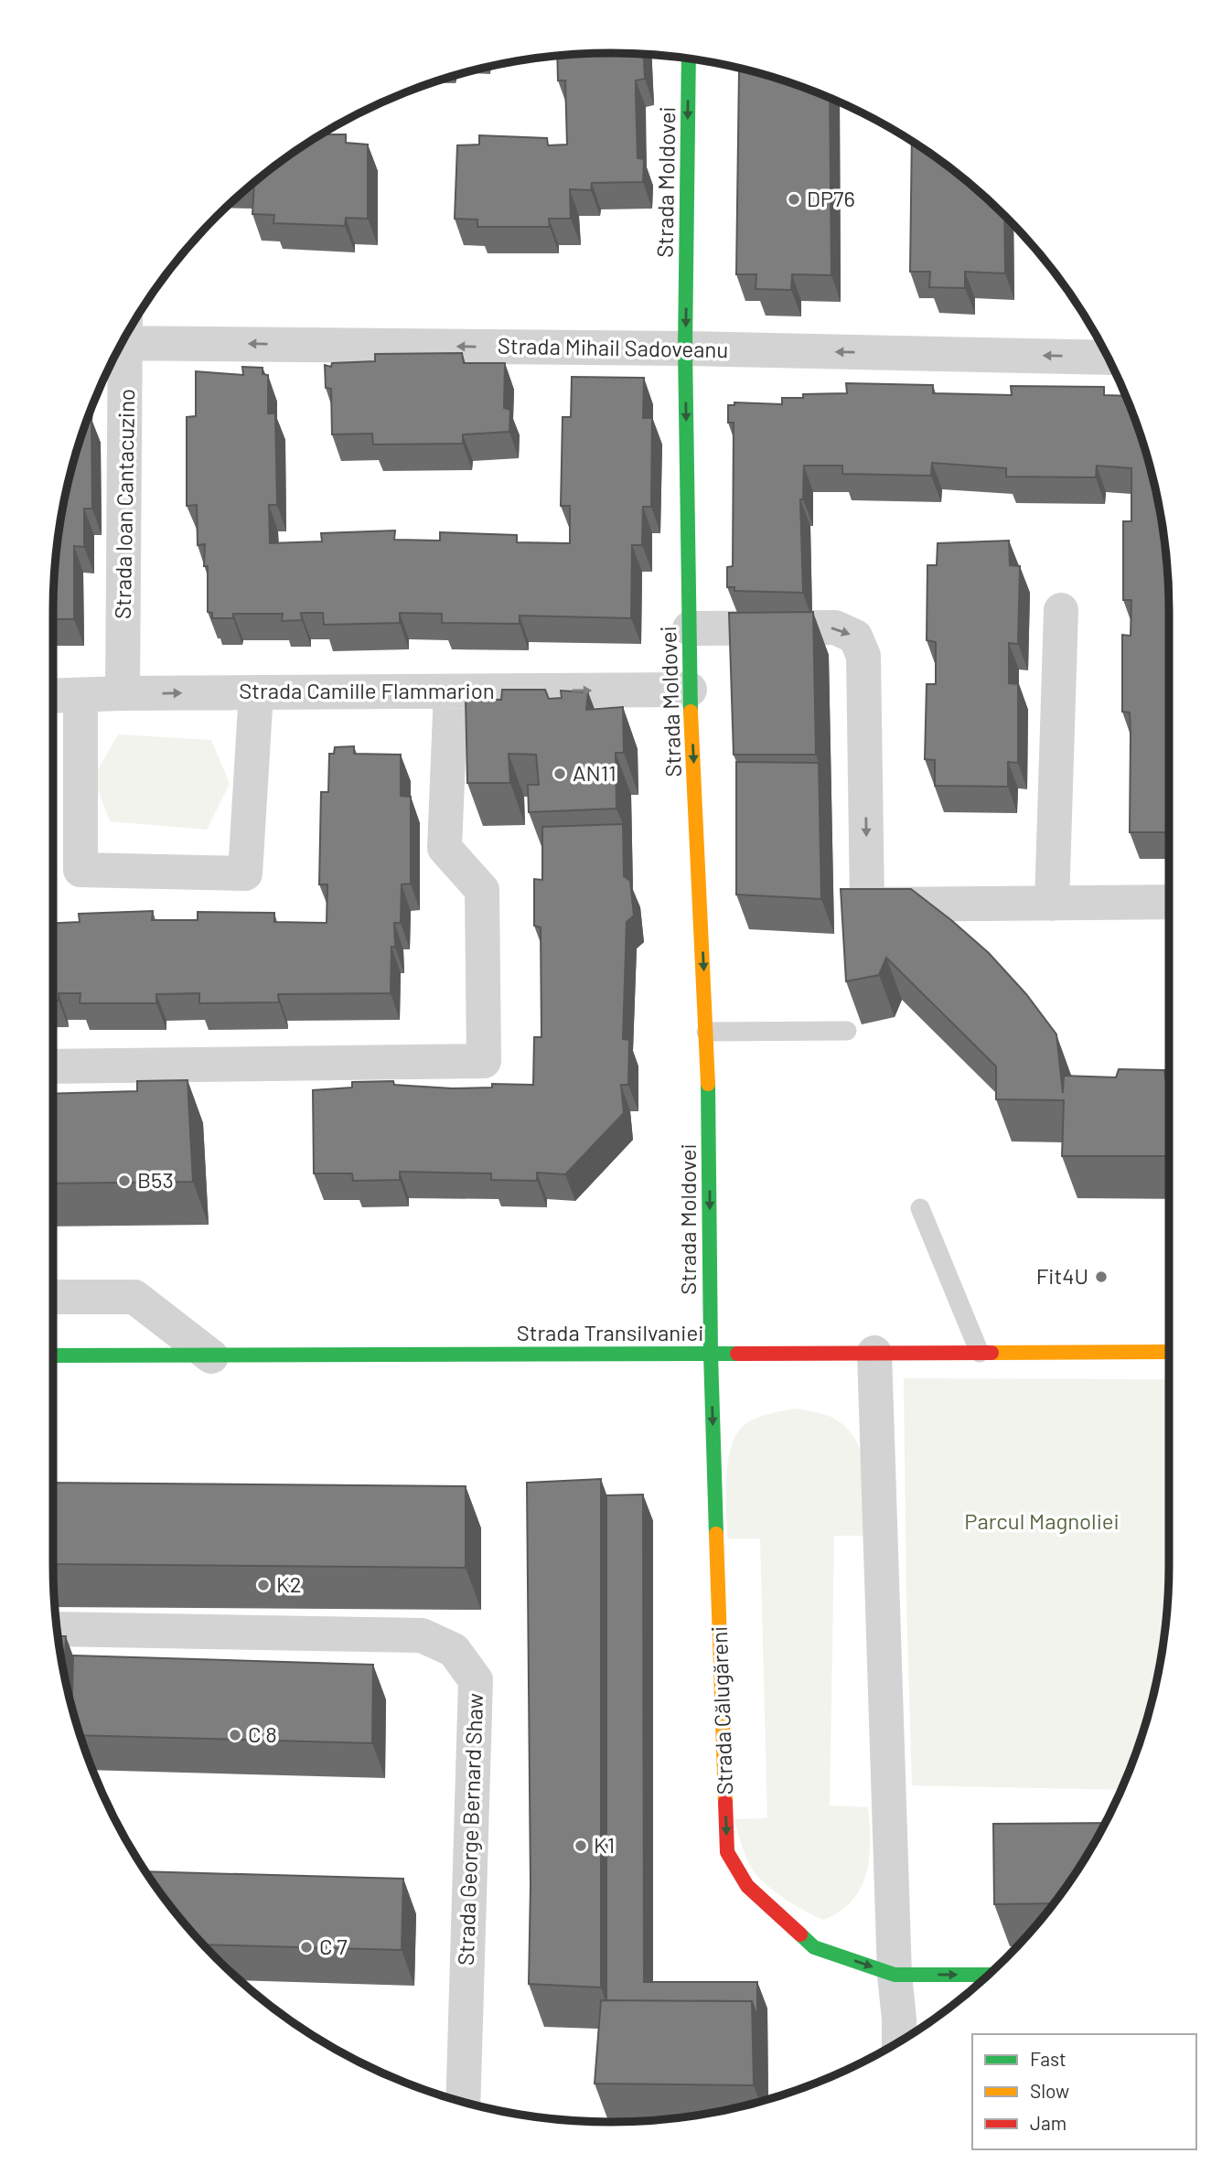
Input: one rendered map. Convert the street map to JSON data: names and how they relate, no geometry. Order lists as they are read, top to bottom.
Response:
{
  "streets": {
    "street": [
      "Strada Moldovei",
      "Strada Mihail Sadoveanu",
      "Strada Ioan Cantacuzino",
      "Strada Camille Flammarion",
      "Strada Transilvaniei",
      "Strada Călugăreni",
      "Strada George Bernard Shaw"
    ]
  },
  "crossings": [
    ["Strada Moldovei", "Strada Mihail Sadoveanu"],
    ["Strada Moldovei", "Strada Camille Flammarion"],
    ["Strada Moldovei", "Strada Transilvaniei"],
    ["Strada Moldovei", "Strada Călugăreni"],
    ["Strada Ioan Cantacuzino", "Strada Camille Flammarion"],
    ["Strada Transilvaniei", "Strada Călugăreni"]
  ],
  "one_way": [
    "Strada Moldovei",
    "Strada Mihail Sadoveanu",
    "Strada Camille Flammarion",
    "Strada Călugăreni"
  ],
  "parks": ["Parcul Magnoliei"],
  "places": [
    "DP76",
    "AN11",
    "B53",
    "Fit4U",
    "K2",
    "C 8",
    "K1",
    "C 7"
  ],
  "legend": ["Fast", "Slow", "Jam"]
}
